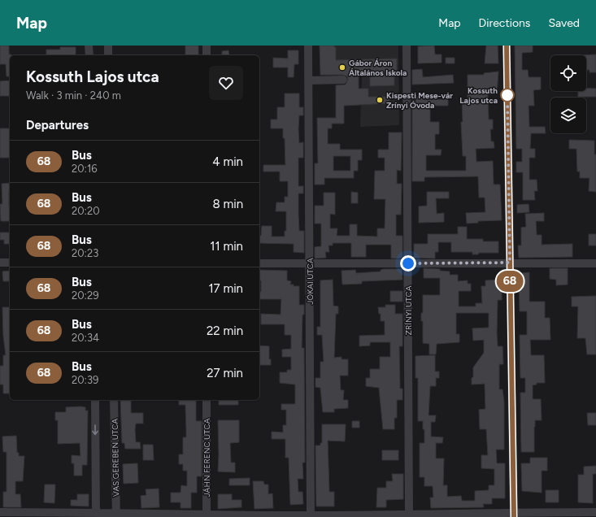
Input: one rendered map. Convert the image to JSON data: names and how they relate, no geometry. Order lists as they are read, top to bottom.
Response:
{
  "streets": {
    "street": [
      "JÓKAI UTCA",
      "ZRÍNYI UTCA",
      "VAS GEREBEN UTCA",
      "JÁHN FERENC UTCA"
    ]
  },
  "places": ["Gábor Áron Általános Iskola", "Kossuth Lajos utca", "Kispesti Mese-vár Zrínyi Óvoda"],
  "lines": ["bus line 68"],
  "page": {
    "header": "Map",
    "nav": ["Map", "Directions", "Saved"],
    "on_map": "68",
    "heading": [
      ["Kossuth Lajos utca", "Walk · 3 min · 240 m"],
      "Departures"
    ],
    "list": [
      {
        "mark": "68",
        "name": "Bus",
        "note": "20:16",
        "value": "4 min"
      },
      {
        "mark": "68",
        "name": "Bus",
        "note": "20:20",
        "value": "8 min"
      },
      {
        "mark": "68",
        "name": "Bus",
        "note": "20:23",
        "value": "11 min"
      },
      {
        "mark": "68",
        "name": "Bus",
        "note": "20:29",
        "value": "17 min"
      },
      {
        "mark": "68",
        "name": "Bus",
        "note": "20:34",
        "value": "22 min"
      },
      {
        "mark": "68",
        "name": "Bus",
        "note": "20:39",
        "value": "27 min"
      }
    ]
  }
}
